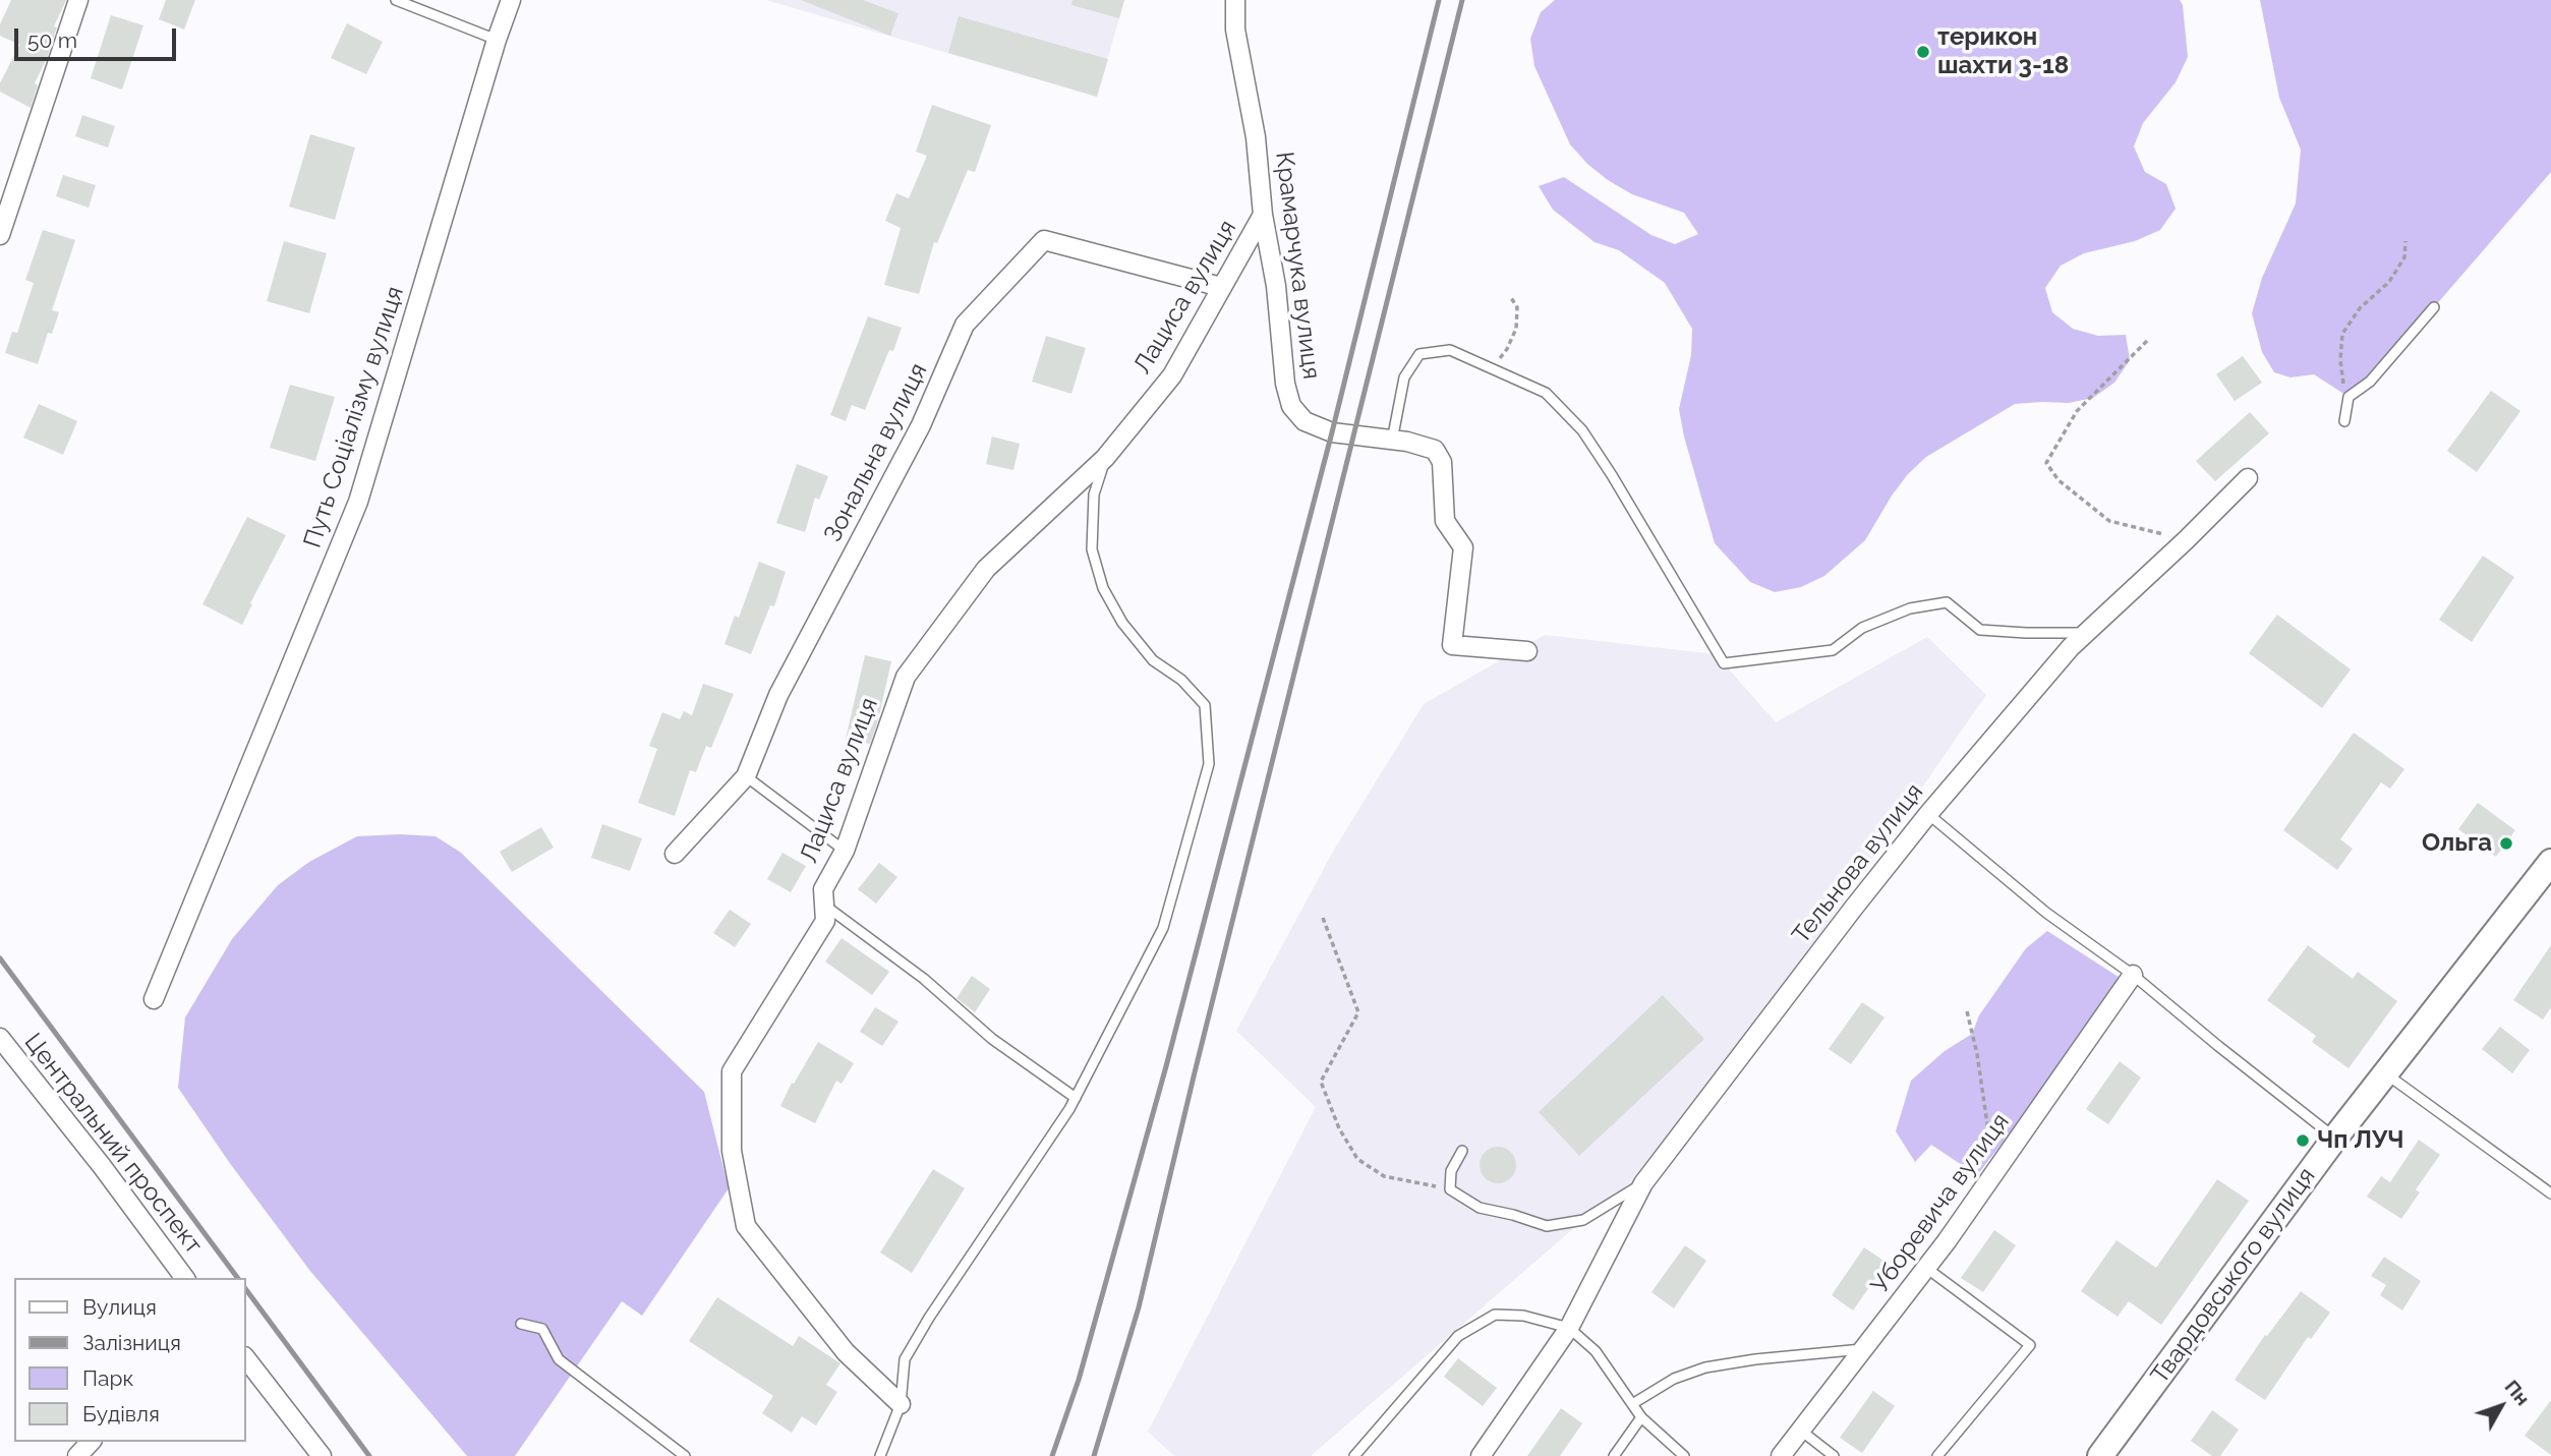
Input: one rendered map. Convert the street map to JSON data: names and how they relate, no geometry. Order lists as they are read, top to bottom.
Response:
{
  "streets": {
    "main road": ["Твардовського вулиця"],
    "street": [
      "Крамарчука вулиця",
      "Лациса вулиця",
      "Путь Соціалізму вулиця",
      "Зональна вулиця",
      "Тельнова вулиця",
      "Центральний проспект",
      "Уборевича вулиця"
    ]
  },
  "crossings": [
    ["Крамарчука вулиця", "Лациса вулиця"],
    ["Лациса вулиця", "Зональна вулиця"]
  ],
  "places": ["терикон шахти 3-18", "Ольга", "Чп ЛУЧ"],
  "legend": [
    "Вулиця",
    "Залізниця",
    "Парк",
    "Будівля"
  ],
  "scale_bar": "50 m",
  "north": "top right"
}
